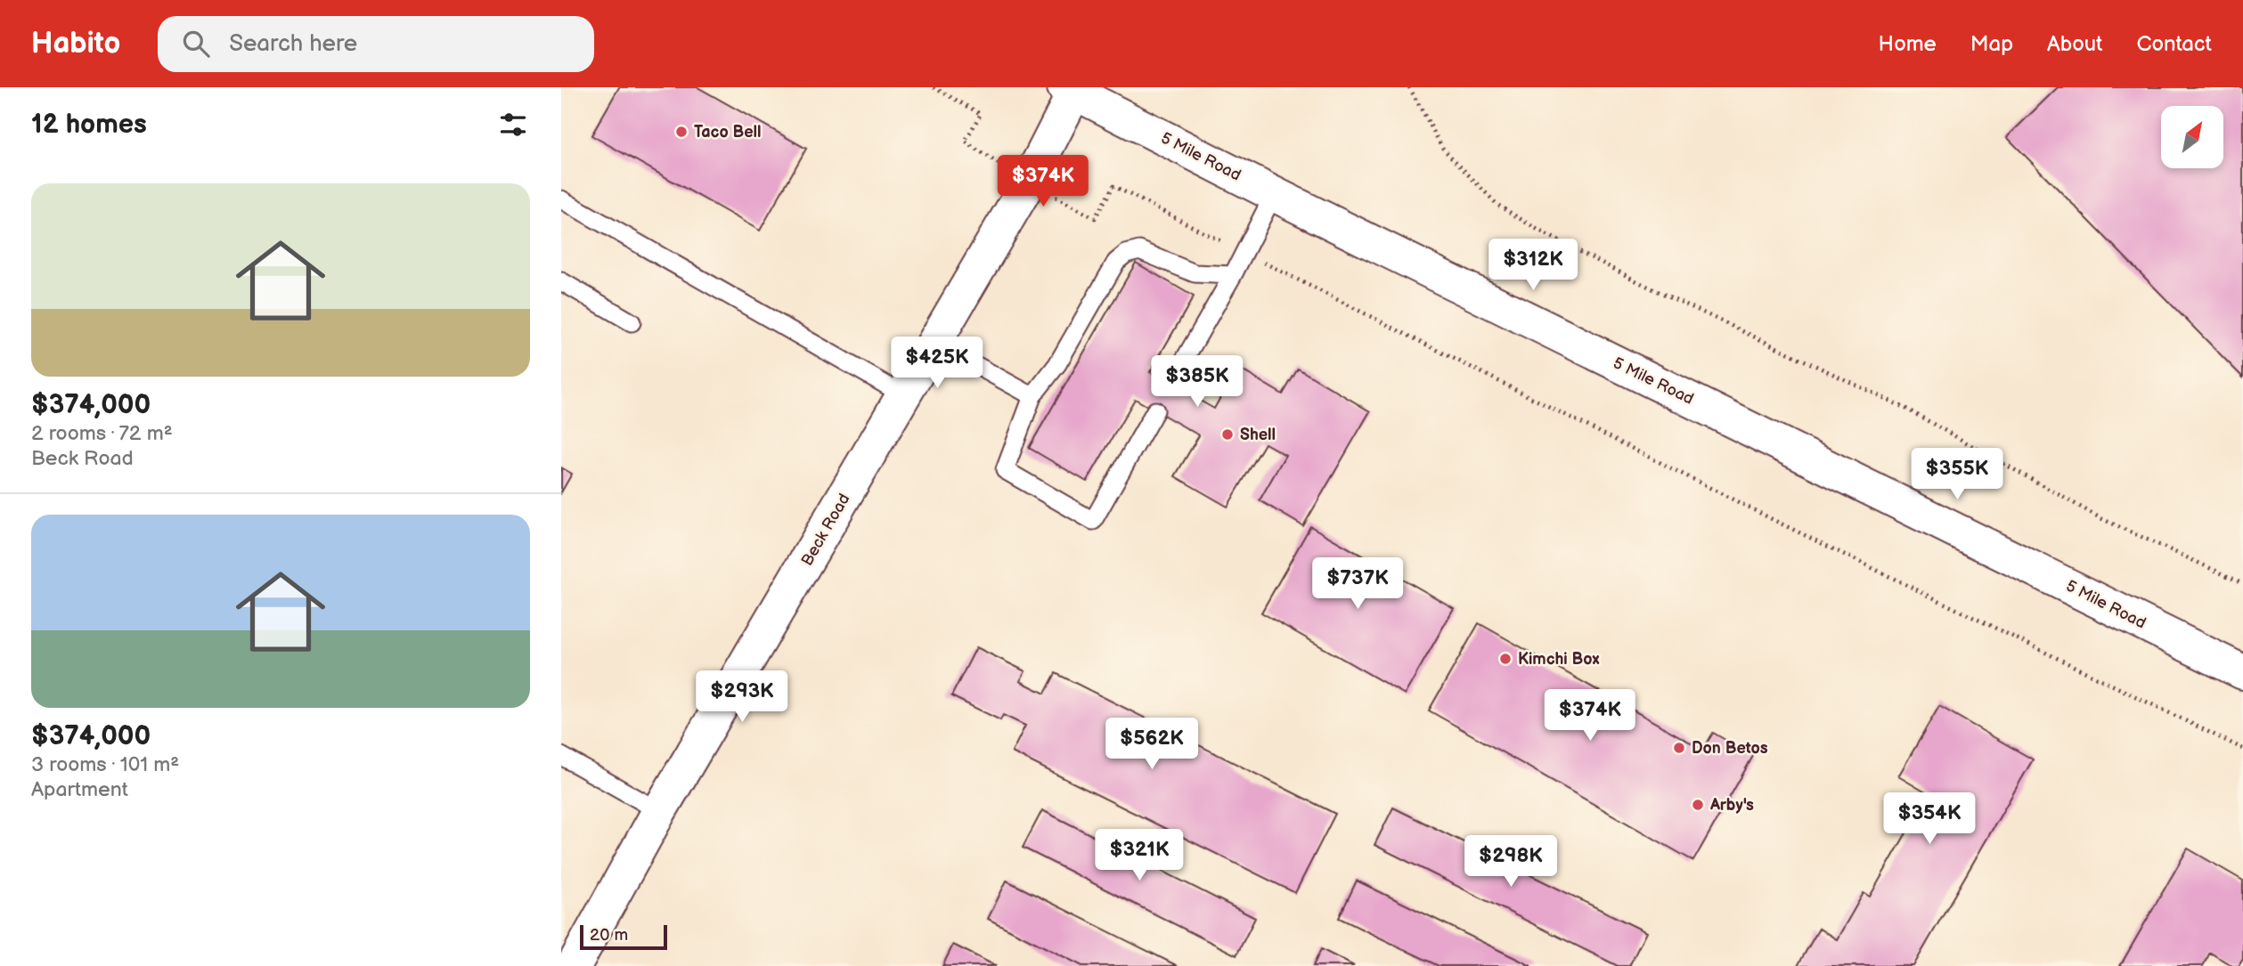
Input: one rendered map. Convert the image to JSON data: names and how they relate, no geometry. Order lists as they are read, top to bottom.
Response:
{
  "streets": {
    "street": ["5 Mile Road", "Beck Road"]
  },
  "crossings": [
    ["5 Mile Road", "Beck Road"]
  ],
  "places": [
    "Taco Bell",
    "Shell",
    "Kimchi Box",
    "Don Betos",
    "Arby's"
  ],
  "scale_bar": "20 m",
  "north": "top right",
  "page": {
    "header": "Habito",
    "search": "Search here",
    "nav": [
      "Home",
      "Map",
      "About",
      "Contact"
    ],
    "heading": "12 homes",
    "price": [
      "$374K",
      "$312K",
      "$425K",
      "$385K",
      "$355K",
      "$737K",
      "$293K",
      "$374K",
      "$562K",
      "$354K",
      "$321K",
      "$298K"
    ],
    "list": [
      {
        "name": "$374,000",
        "note": "2 rooms · 72 m² · Beck Road"
      },
      {
        "name": "$374,000",
        "note": "3 rooms · 101 m² · Apartment"
      }
    ],
    "scale": "20 m"
  }
}
